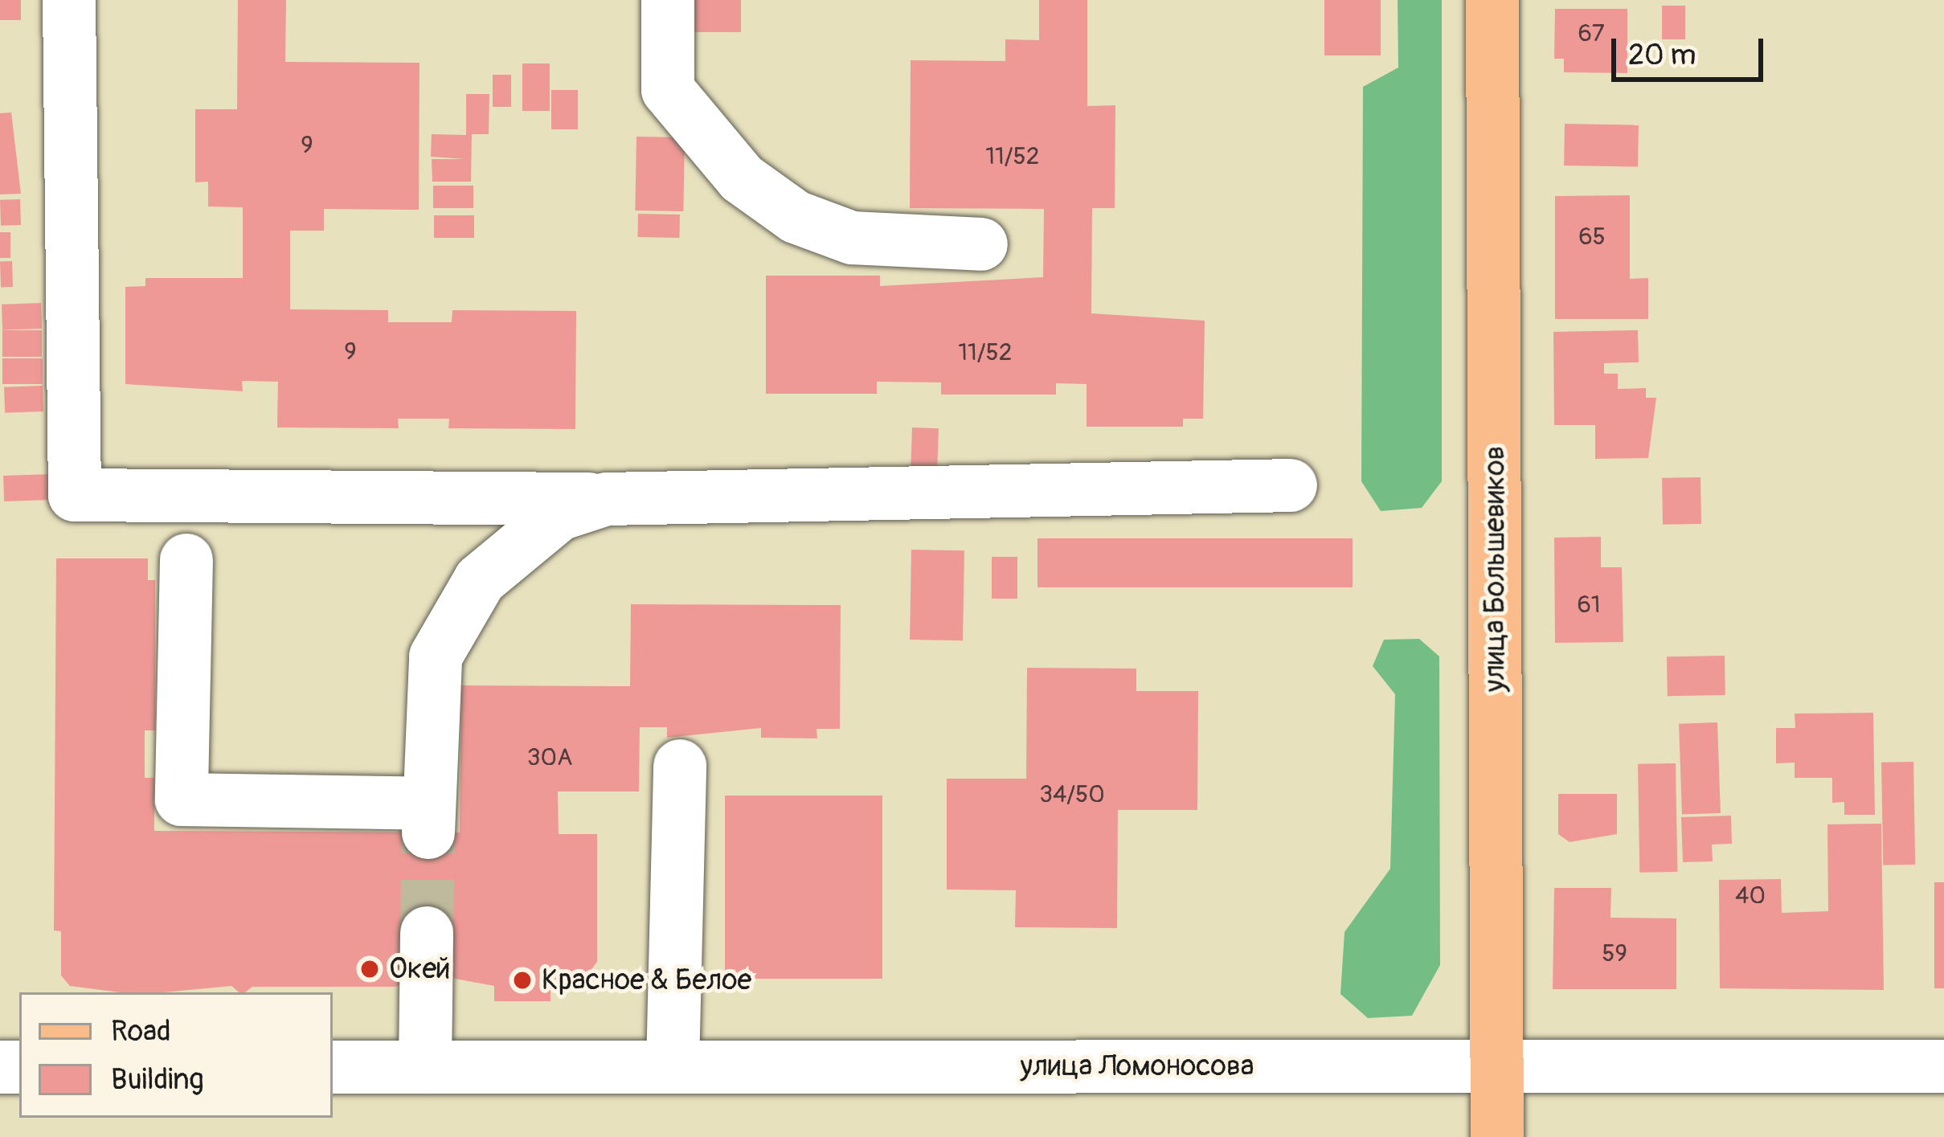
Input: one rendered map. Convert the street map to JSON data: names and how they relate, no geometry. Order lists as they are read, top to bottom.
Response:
{
  "streets": {
    "main road": ["улица Большевиков"],
    "street": ["улица Ломоносова"]
  },
  "crossings": [
    ["улица Большевиков", "улица Ломоносова"]
  ],
  "places": ["Окей", "Красное & Белое"],
  "house_numbers": [
    "67",
    "9",
    "11/52",
    "65",
    "9",
    "11/52",
    "61",
    "30А",
    "34/50",
    "40",
    "59"
  ],
  "legend": ["Road", "Building"],
  "scale_bar": "20 m"
}
